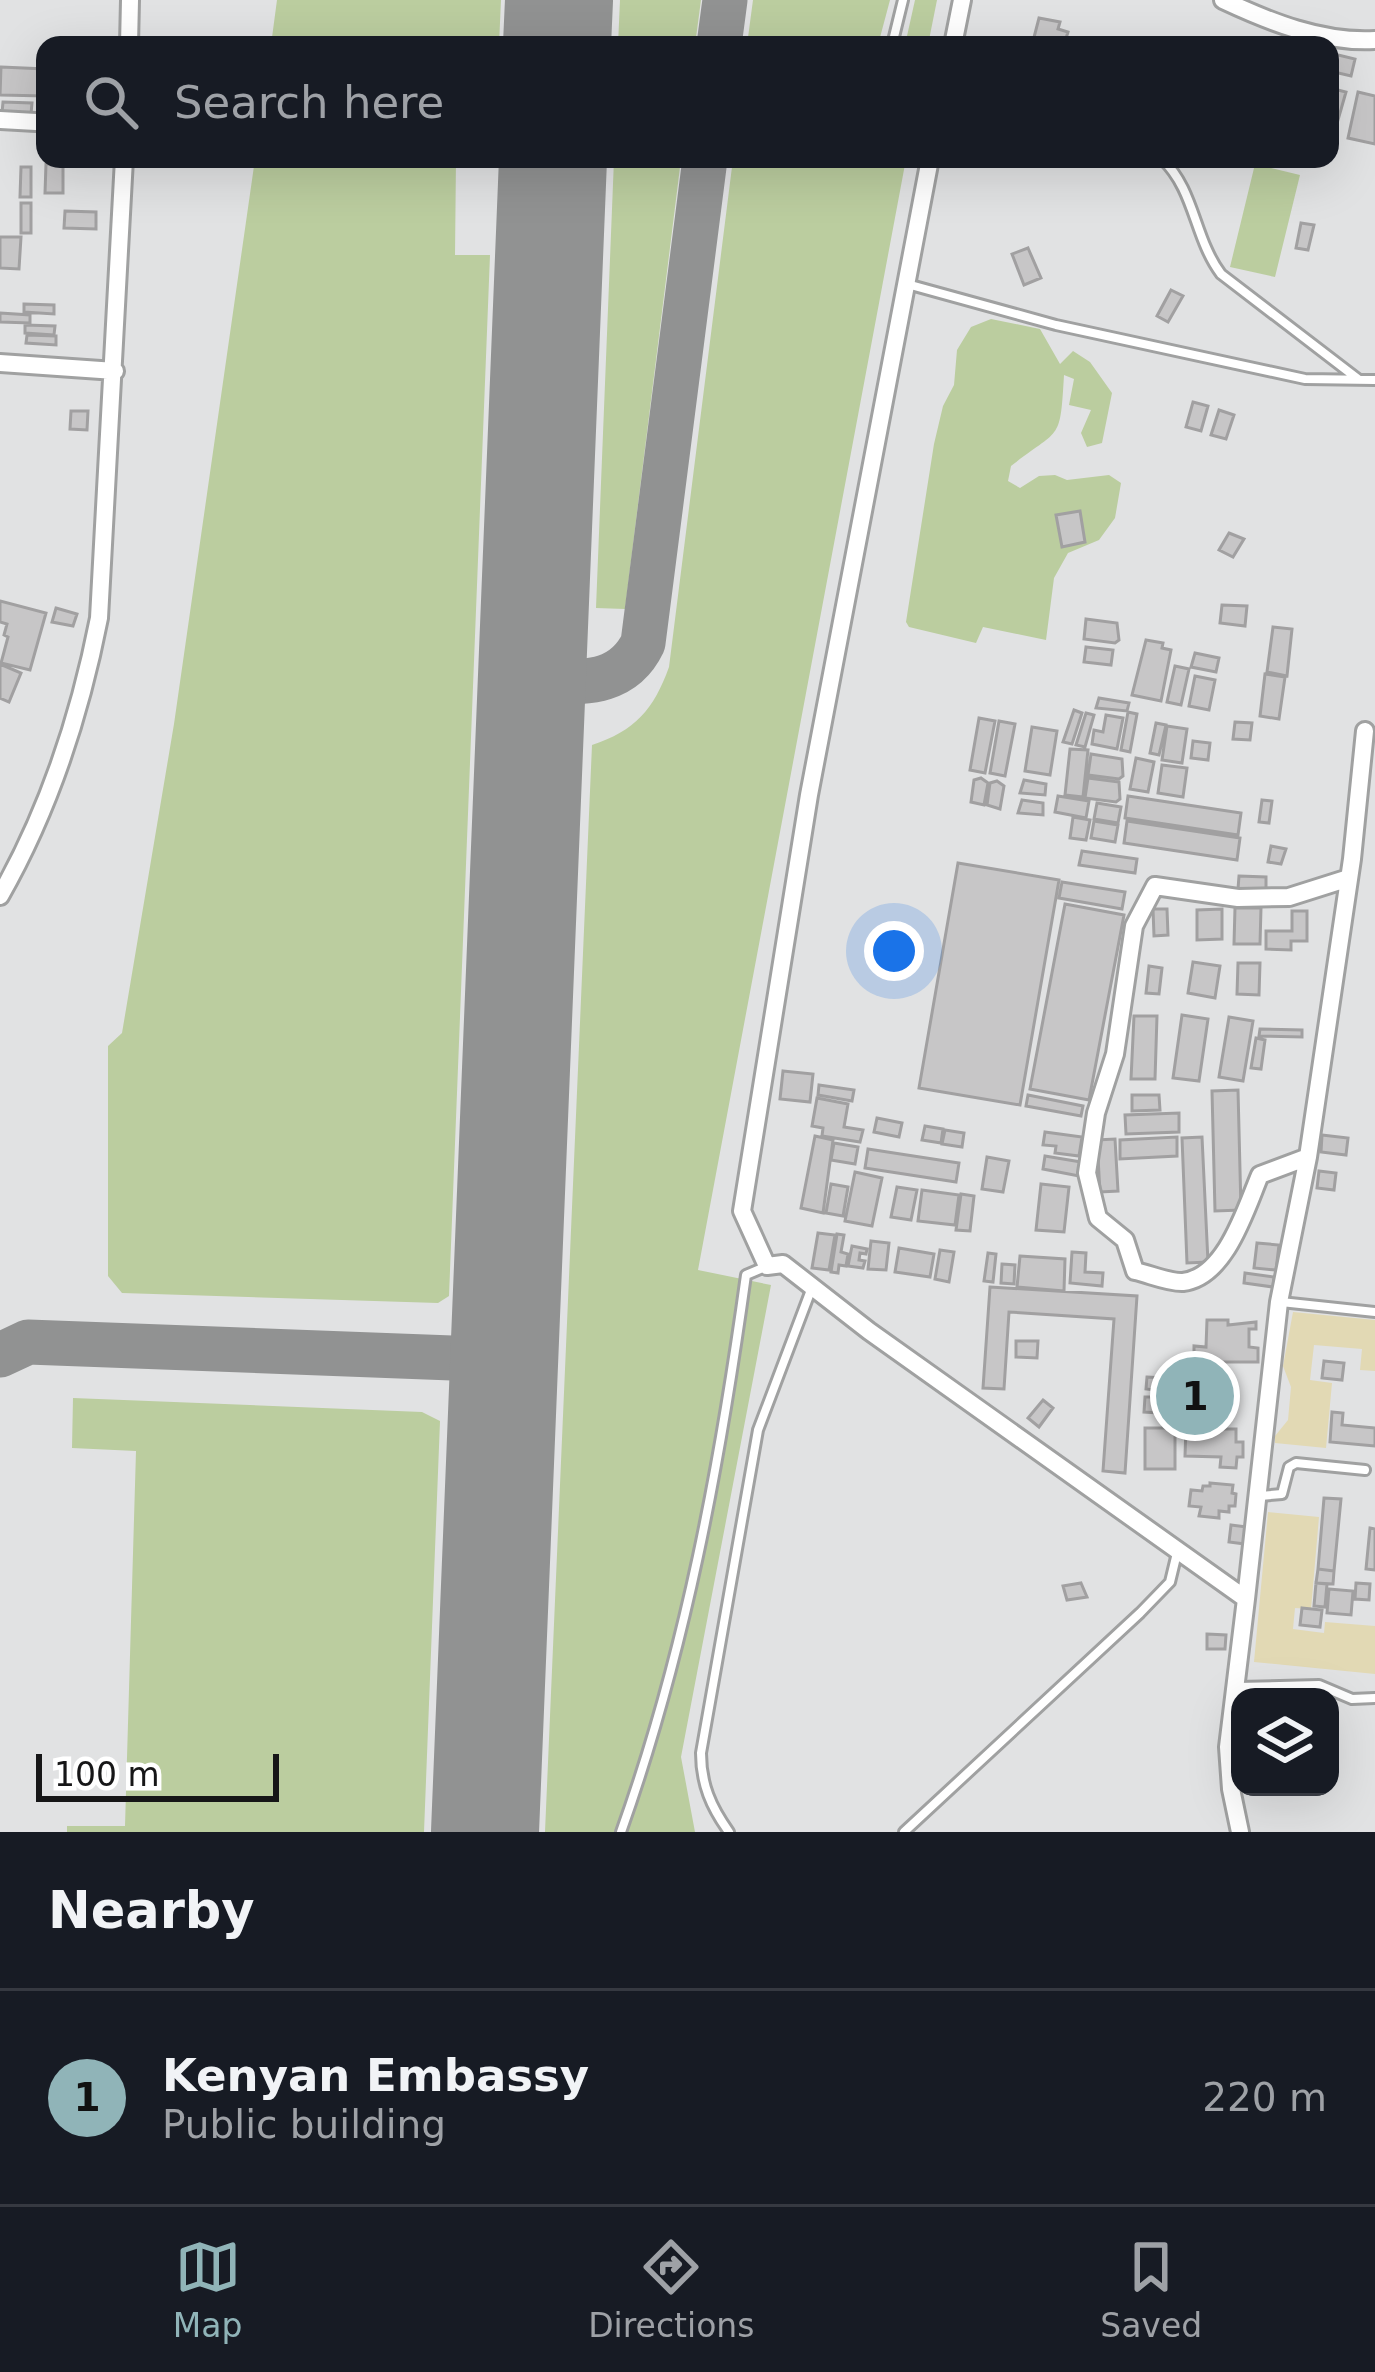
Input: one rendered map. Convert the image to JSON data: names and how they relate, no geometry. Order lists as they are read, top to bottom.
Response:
{
  "scale_bar": "100 m",
  "page": {
    "search": "Search here",
    "pins": "1",
    "scale": "100 m",
    "heading": "Nearby",
    "list": [
      {
        "mark": "1",
        "name": "Kenyan Embassy",
        "note": "Public building",
        "value": "220 m"
      }
    ],
    "nav": ["Map", "Directions", "Saved"]
  }
}
